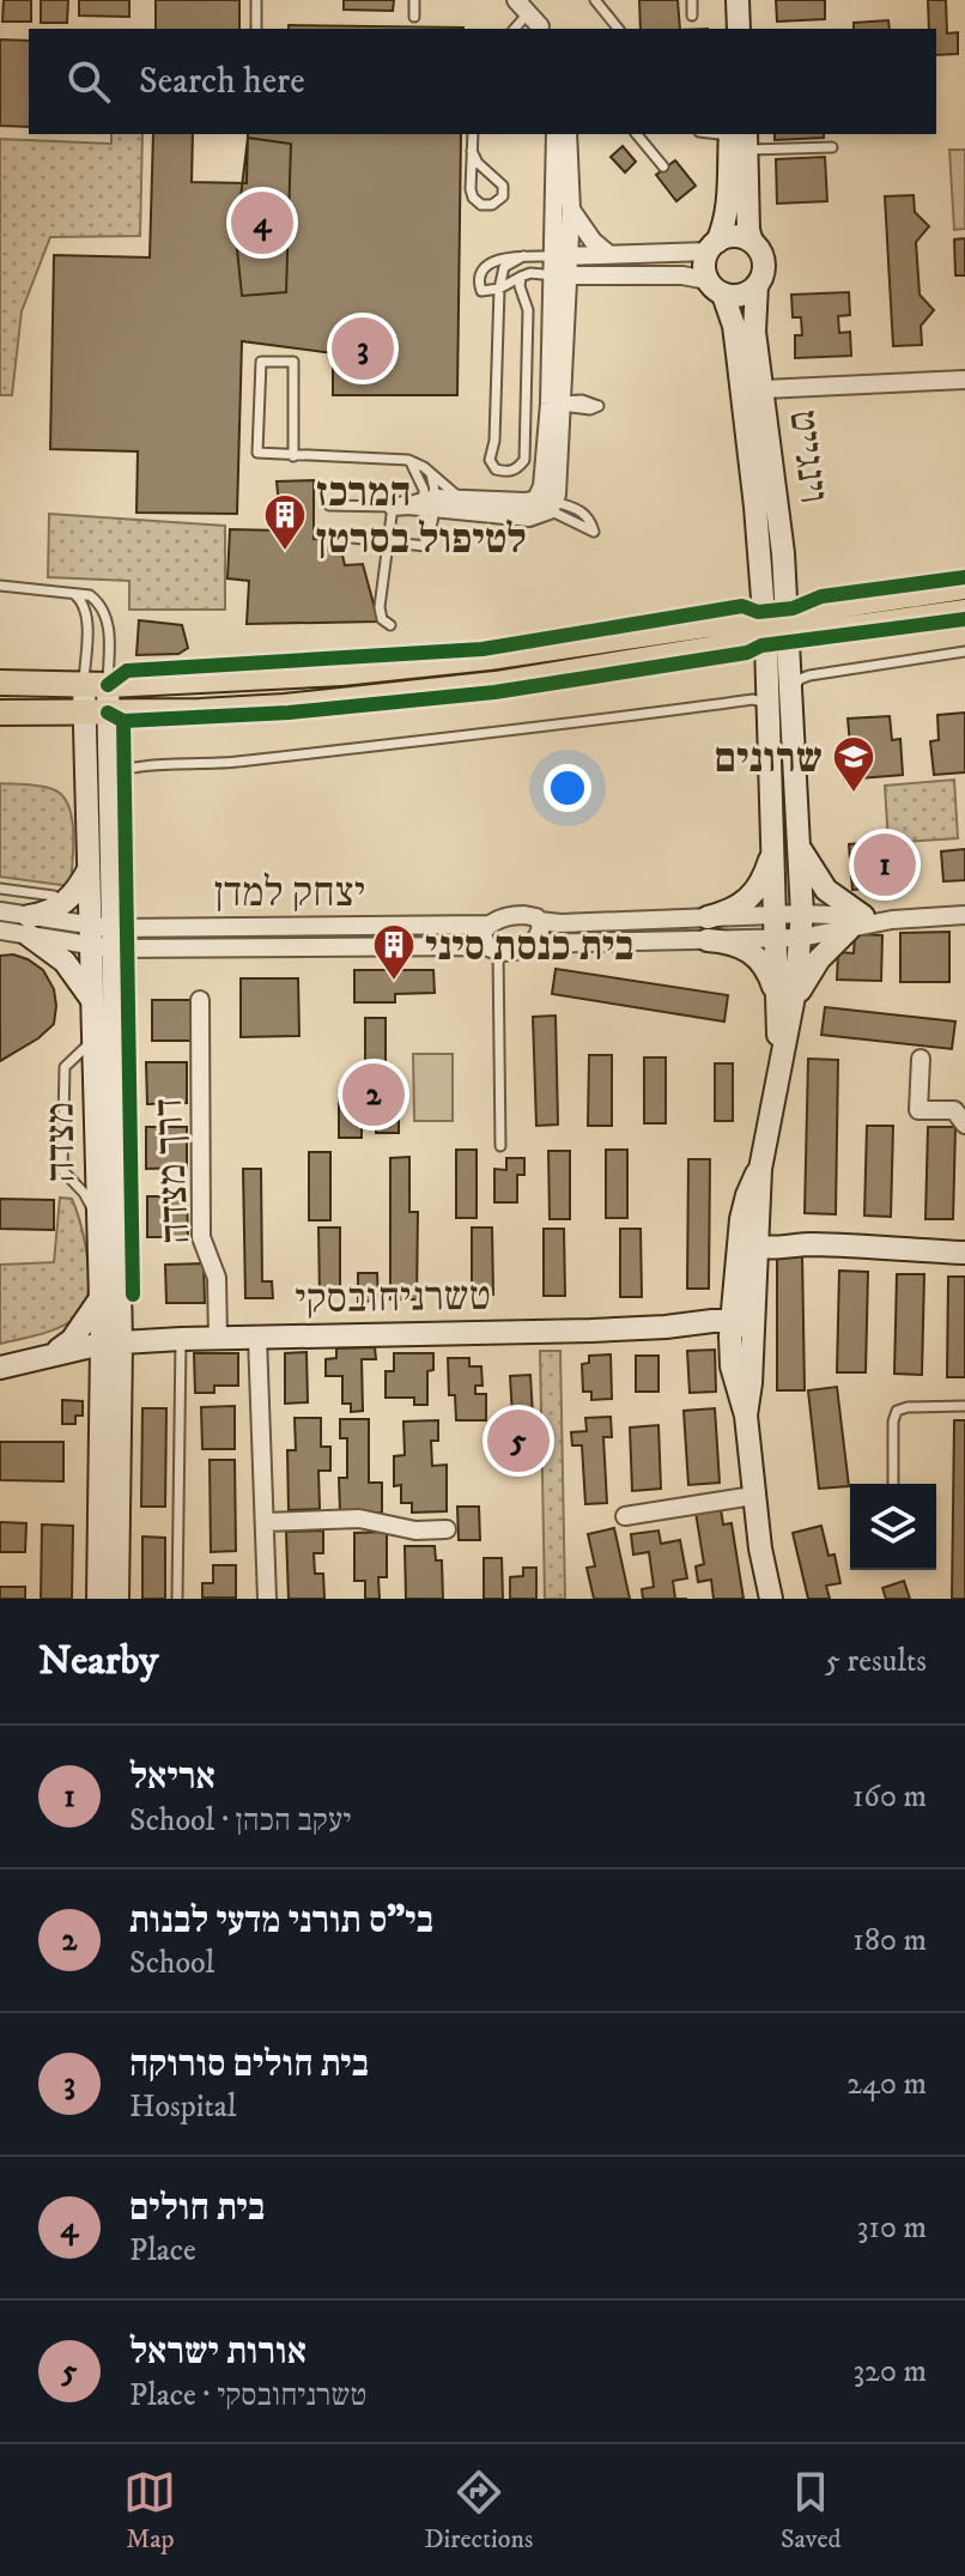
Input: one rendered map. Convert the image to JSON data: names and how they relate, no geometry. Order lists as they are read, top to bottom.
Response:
{
  "streets": {
    "street": [
      "וינגייט",
      "יצחק למדן",
      "מצדה",
      "דרך מצדה",
      "טשרניחובסקי"
    ]
  },
  "crossings": [
    ["יצחק למדן", "מצדה"],
    ["מצדה", "טשרניחובסקי"],
    ["דרך מצדה", "טשרניחובסקי"]
  ],
  "places": {
    "building": ["המרכז לטיפול בסרטן", "בית כנסת סיני"],
    "school or university": ["שרונים"]
  },
  "page": {
    "search": "Search here",
    "pins": [
      "4",
      "3",
      "1",
      "2",
      "5"
    ],
    "heading": ["Nearby", "5 results"],
    "list": [
      {
        "mark": "1",
        "name": "אריאל",
        "note": "School · יעקב הכהן",
        "value": "160 m"
      },
      {
        "mark": "2",
        "name": "בי\"ס תורני מדעי לבנות",
        "note": "School",
        "value": "180 m"
      },
      {
        "mark": "3",
        "name": "בית חולים סורוקה",
        "note": "Hospital",
        "value": "240 m"
      },
      {
        "mark": "4",
        "name": "בית חולים",
        "note": "Place",
        "value": "310 m"
      },
      {
        "mark": "5",
        "name": "אורות ישראל",
        "note": "Place · טשרניחובסקי",
        "value": "320 m"
      }
    ],
    "nav": ["Map", "Directions", "Saved"]
  }
}
